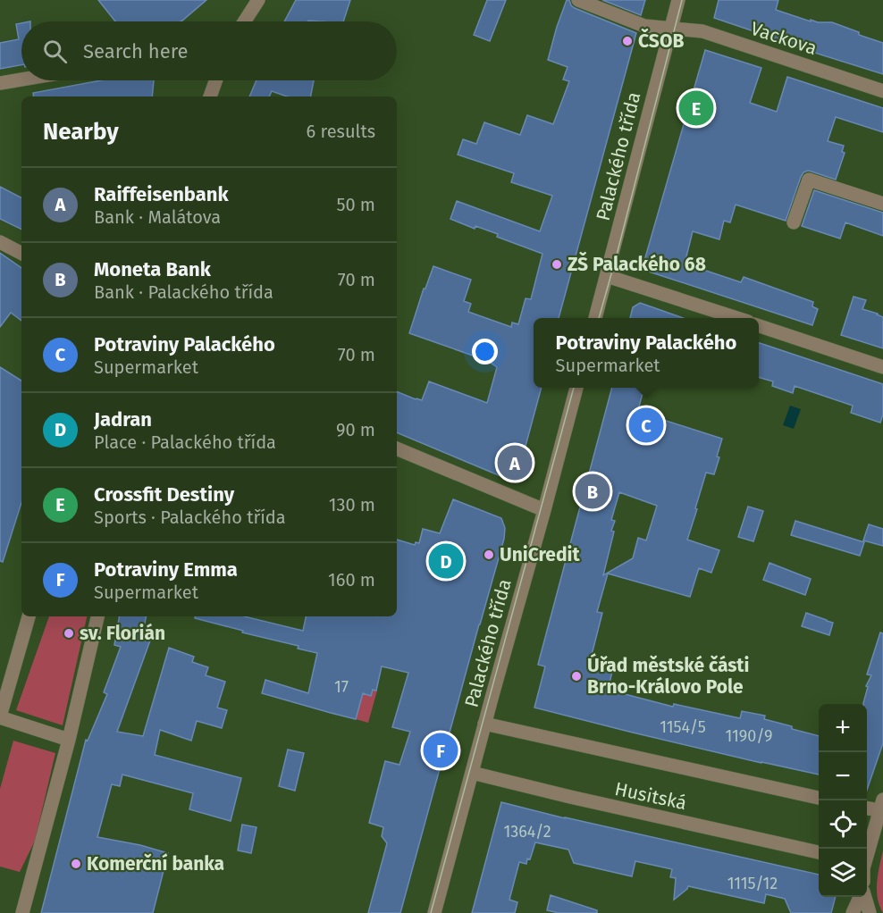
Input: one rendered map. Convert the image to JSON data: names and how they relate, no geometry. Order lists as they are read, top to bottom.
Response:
{
  "streets": {
    "street": ["Vackova", "Palackého třída", "Husitská"]
  },
  "crossings": [
    ["Vackova", "Palackého třída"],
    ["Palackého třída", "Husitská"]
  ],
  "places": [
    "ČSOB",
    "ZŠ Palackého 68",
    "UniCredit",
    "sv. Florián",
    "Úřad městské části Brno-Královo Pole",
    "Komerční banka"
  ],
  "house_numbers": [
    "17",
    "1154/5",
    "1190/9",
    "1364/2",
    "1115/12"
  ],
  "page": {
    "search": "Search here",
    "pins": [
      "E",
      "C",
      "A",
      "B",
      "D",
      "F"
    ],
    "heading": ["Nearby", "6 results"],
    "list": [
      {
        "mark": "A",
        "name": "Raiffeisenbank",
        "note": "Bank · Malátova",
        "value": "50 m"
      },
      {
        "mark": "B",
        "name": "Moneta Bank",
        "note": "Bank · Palackého třída",
        "value": "70 m"
      },
      {
        "mark": "C",
        "name": "Potraviny Palackého",
        "note": "Supermarket",
        "value": "70 m"
      },
      {
        "mark": "D",
        "name": "Jadran",
        "note": "Place · Palackého třída",
        "value": "90 m"
      },
      {
        "mark": "E",
        "name": "Crossfit Destiny",
        "note": "Sports · Palackého třída",
        "value": "130 m"
      },
      {
        "mark": "F",
        "name": "Potraviny Emma",
        "note": "Supermarket",
        "value": "160 m"
      }
    ],
    "popup": ["Potraviny Palackého", "Supermarket"],
    "map_buttons": ["+", "−"]
  }
}
